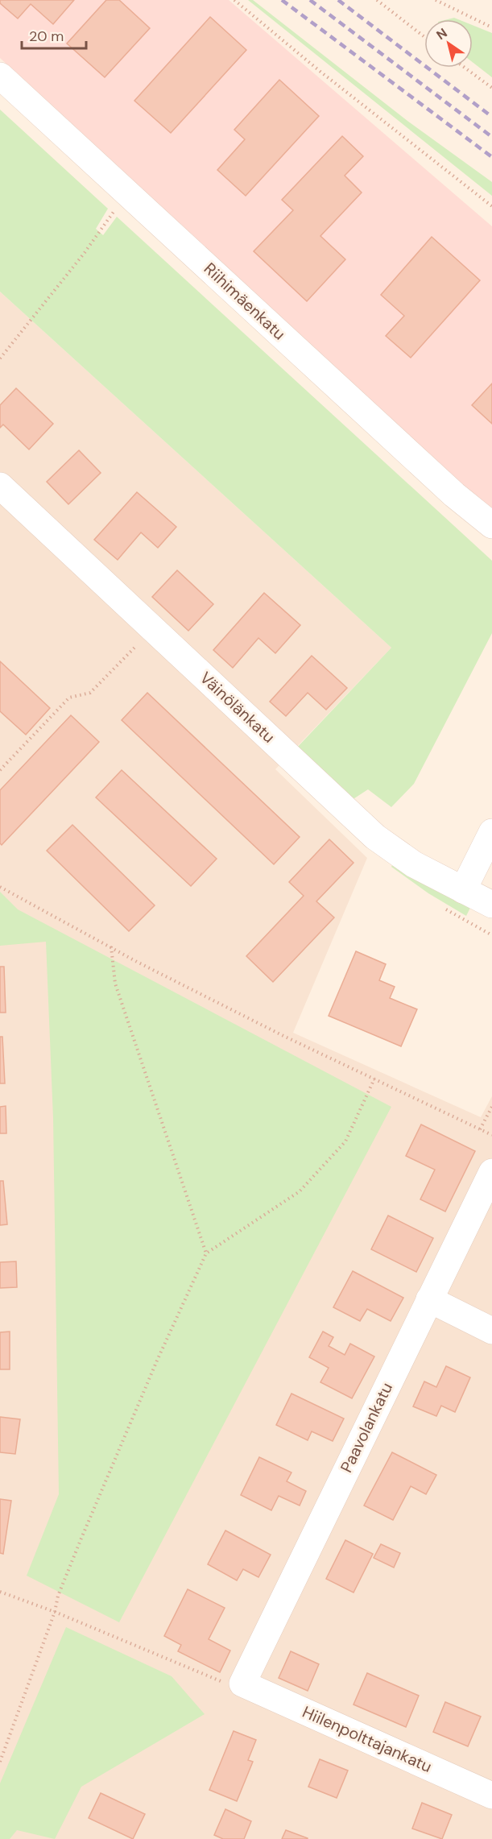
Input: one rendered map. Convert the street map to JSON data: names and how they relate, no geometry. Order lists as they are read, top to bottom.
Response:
{
  "streets": {
    "street": [
      "Riihimäenkatu",
      "Väinölänkatu",
      "Paavolankatu",
      "Hiilenpolttajankatu"
    ]
  },
  "crossings": [
    ["Paavolankatu", "Hiilenpolttajankatu"]
  ],
  "scale_bar": "20 m",
  "north": "top left"
}
